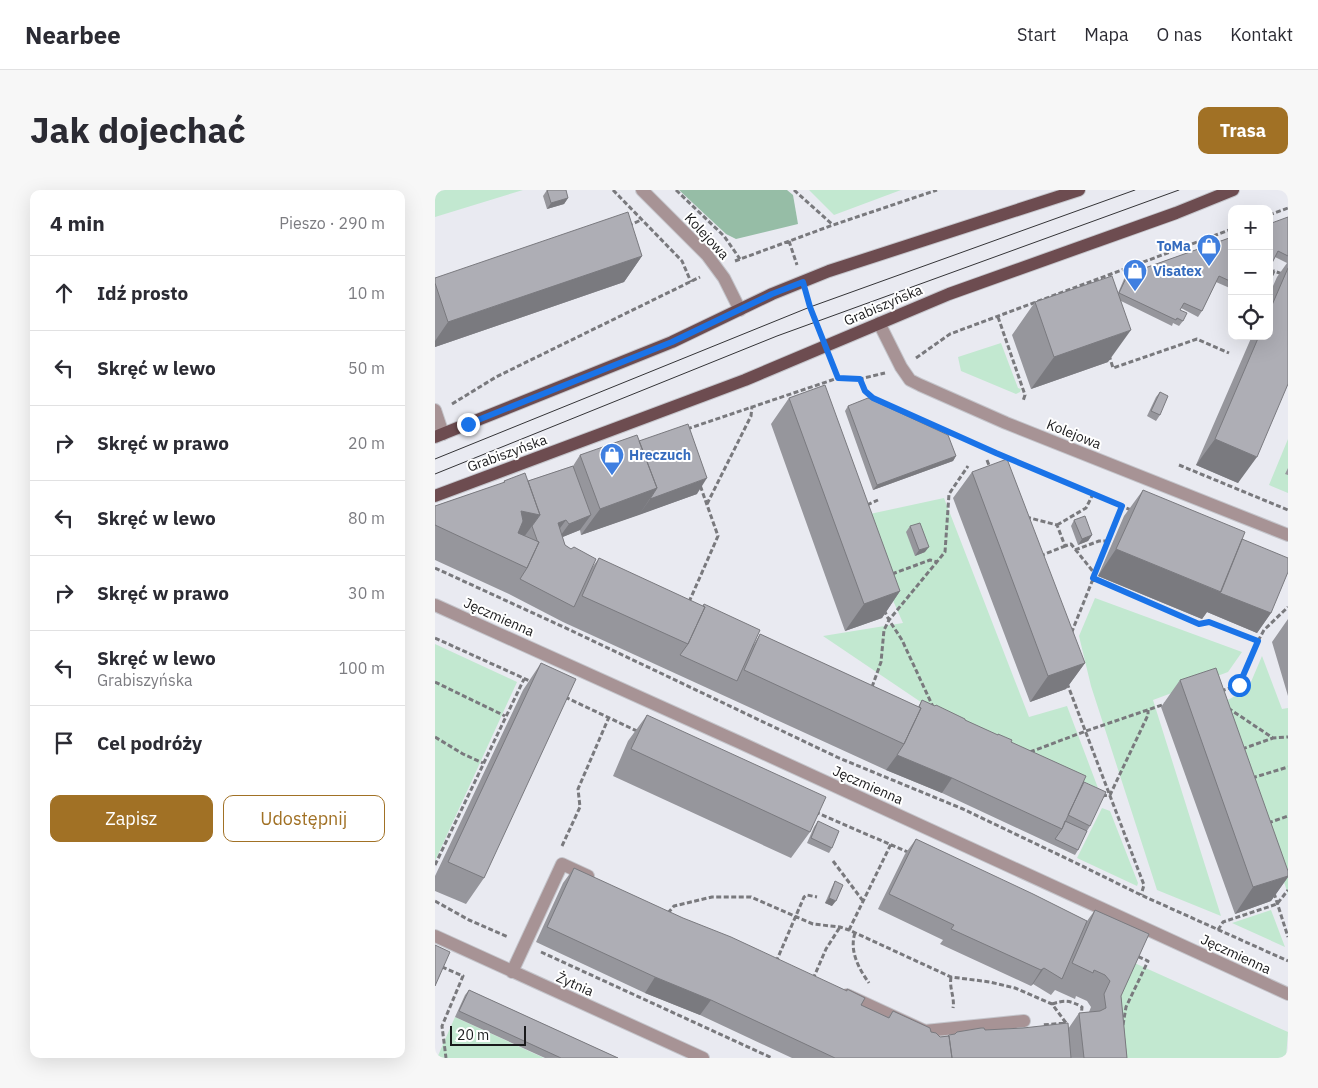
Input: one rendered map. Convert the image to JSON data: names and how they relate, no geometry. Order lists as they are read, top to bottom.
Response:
{
  "streets": {
    "main road": ["Grabiszyńska"],
    "street": ["Kolejowa", "Jęczmienna", "Żytnia"]
  },
  "crossings": [
    ["Kolejowa", "Grabiszyńska"]
  ],
  "places": {
    "shop": ["ToMa", "Visatex", "Hreczuch"]
  },
  "scale_bar": "20 m",
  "page": {
    "header": "Nearbee",
    "nav": [
      "Start",
      "Mapa",
      "O nas",
      "Kontakt"
    ],
    "title": "Jak dojechać",
    "buttons": [
      "Trasa",
      ["Zapisz", "Udostępnij"]
    ],
    "heading": ["4 min", "Pieszo · 290 m"],
    "map_buttons": ["+", "−"],
    "list": [
      ["Idź prosto", "10 m"],
      ["Skręć w lewo", "50 m"],
      ["Skręć w prawo", "20 m"],
      ["Skręć w lewo", "80 m"],
      ["Skręć w prawo", "30 m"],
      ["Skręć w lewo", "Grabiszyńska", "100 m"],
      "Cel podróży"
    ],
    "scale": "20 m"
  }
}
